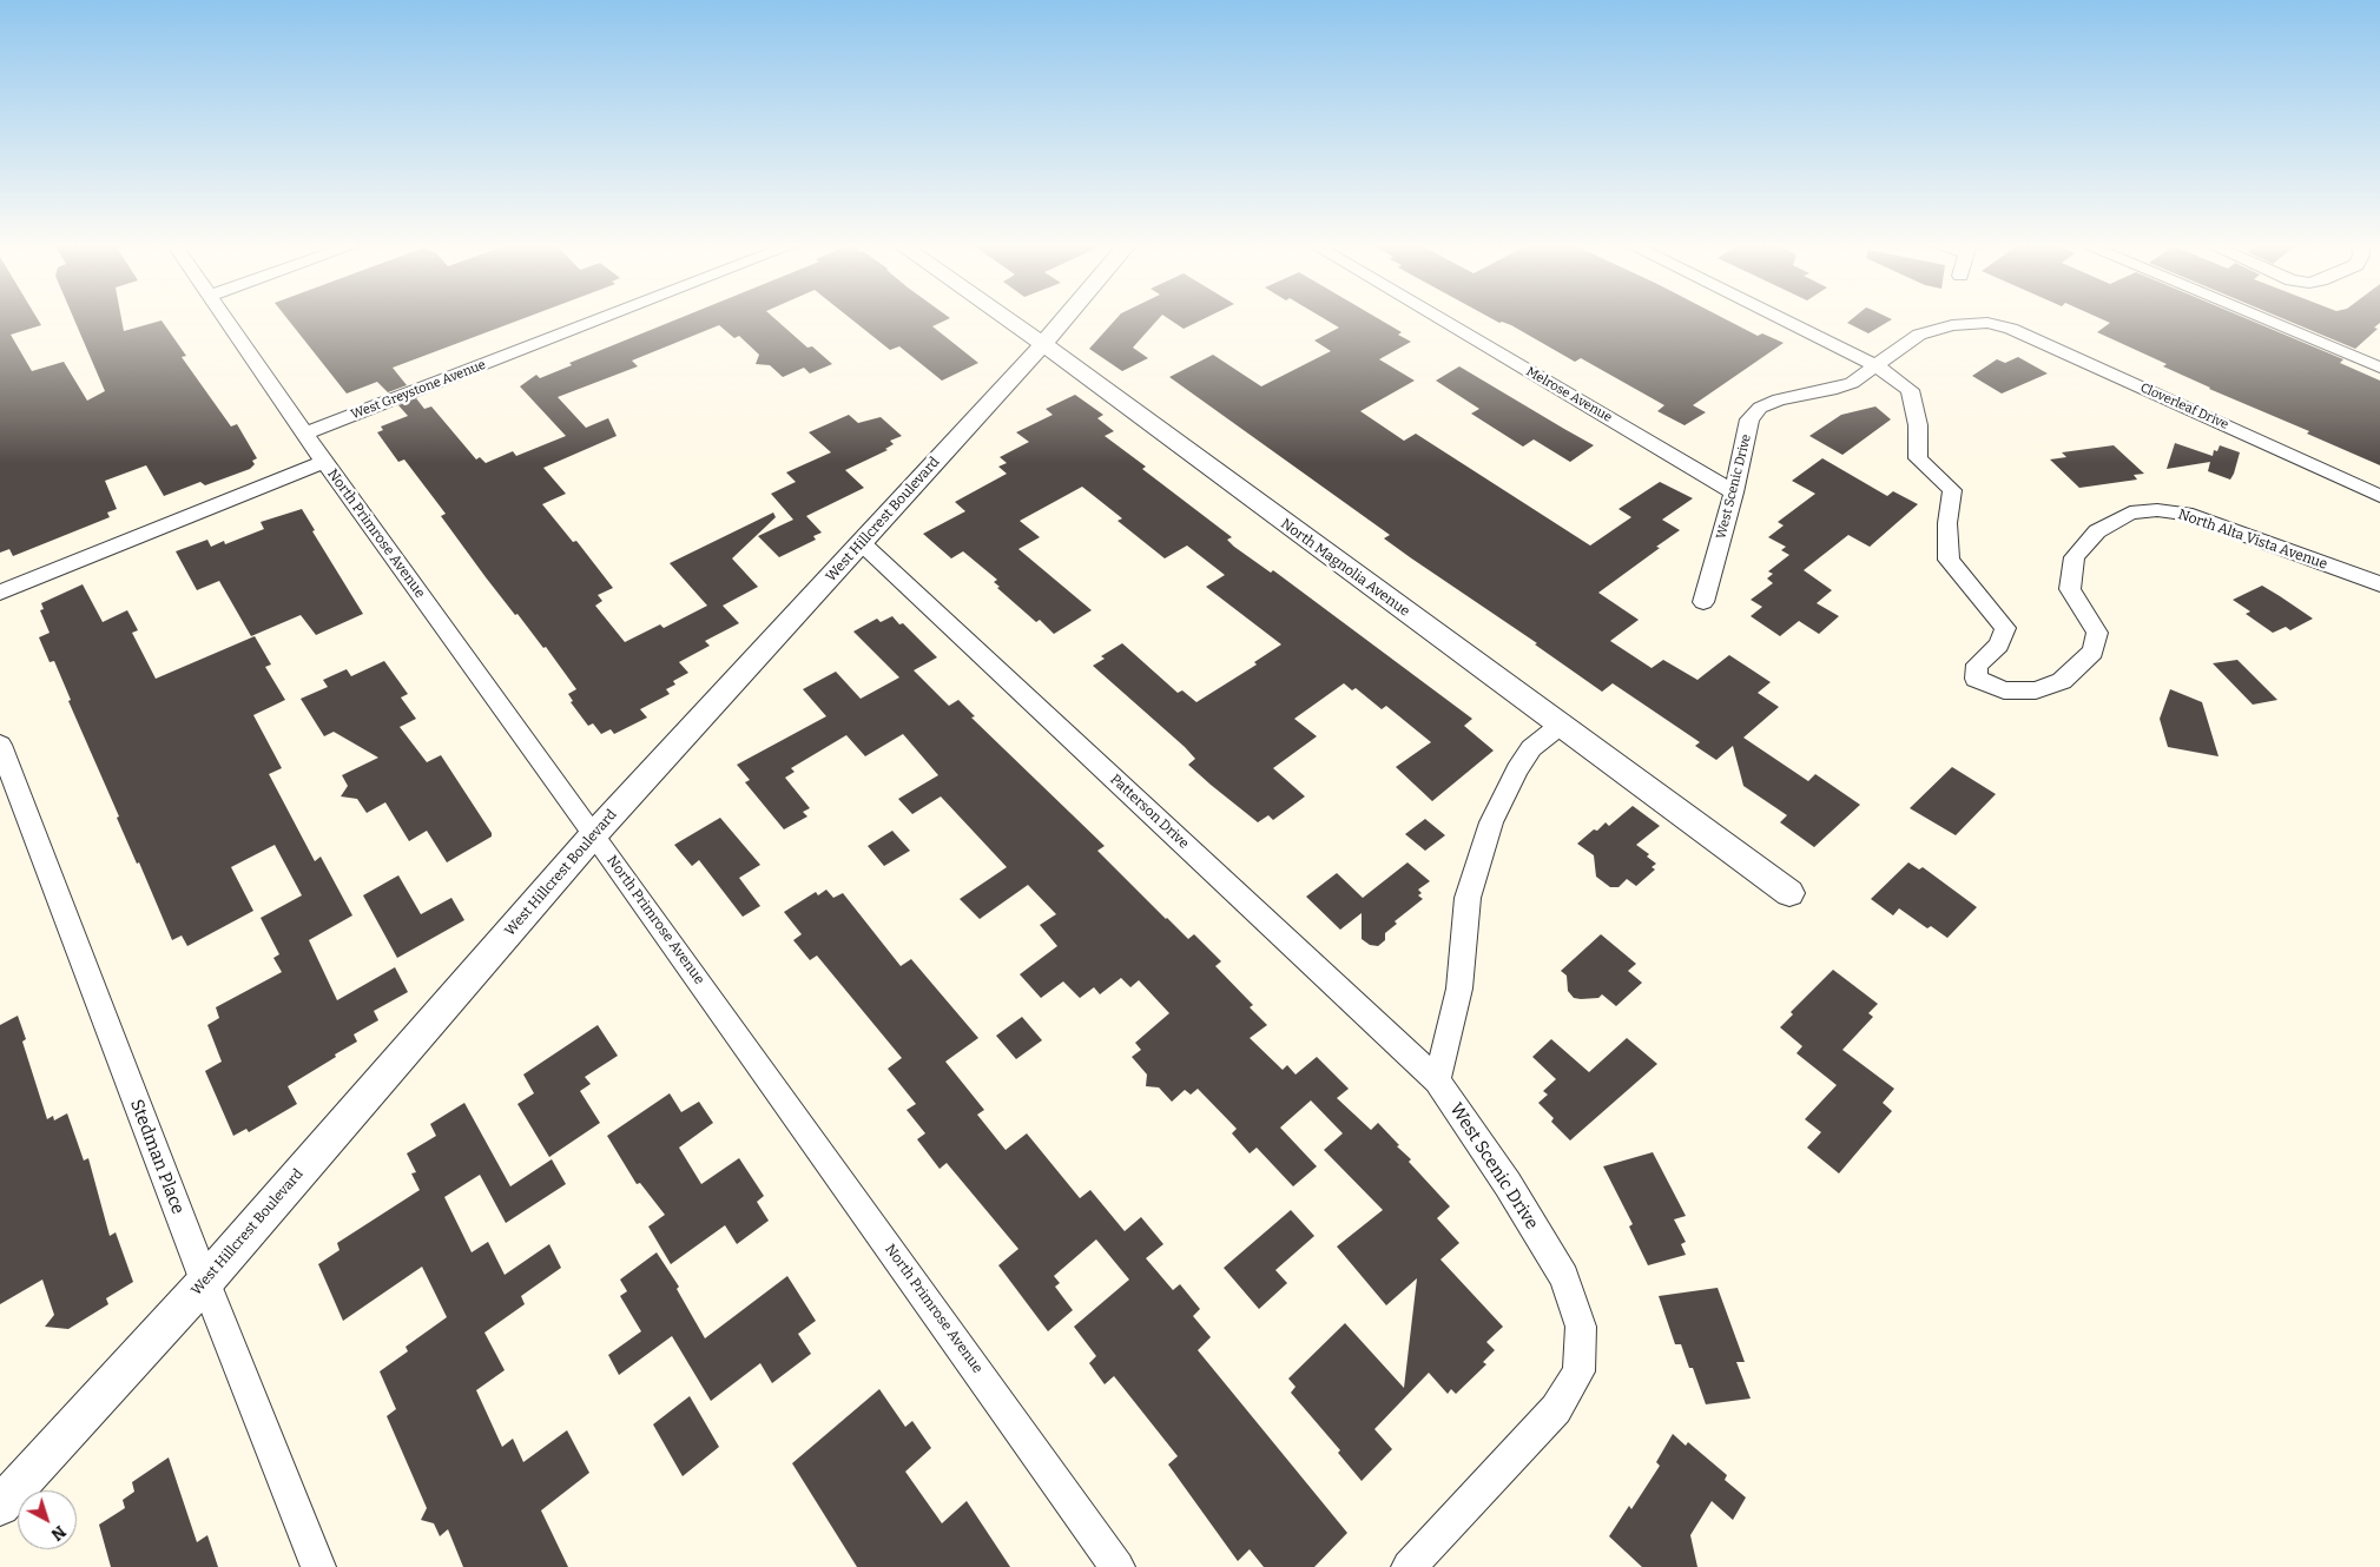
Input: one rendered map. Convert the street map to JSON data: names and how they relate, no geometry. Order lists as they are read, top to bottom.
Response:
{
  "streets": {
    "street": [
      "West Greystone Avenue",
      "Melrose Avenue",
      "Cloverleaf Drive",
      "West Scenic Drive",
      "West Hillcrest Boulevard",
      "North Primrose Avenue",
      "North Alta Vista Avenue",
      "North Magnolia Avenue",
      "Patterson Drive",
      "Stedman Place"
    ]
  },
  "crossings": [
    ["West Greystone Avenue", "North Primrose Avenue"],
    ["Melrose Avenue", "West Scenic Drive"],
    ["Cloverleaf Drive", "West Scenic Drive"],
    ["West Scenic Drive", "North Alta Vista Avenue"],
    ["West Scenic Drive", "Patterson Drive"],
    ["West Hillcrest Boulevard", "North Primrose Avenue"],
    ["West Hillcrest Boulevard", "North Magnolia Avenue"],
    ["West Hillcrest Boulevard", "Patterson Drive"],
    ["West Hillcrest Boulevard", "Stedman Place"]
  ],
  "north": "bottom right"
}
